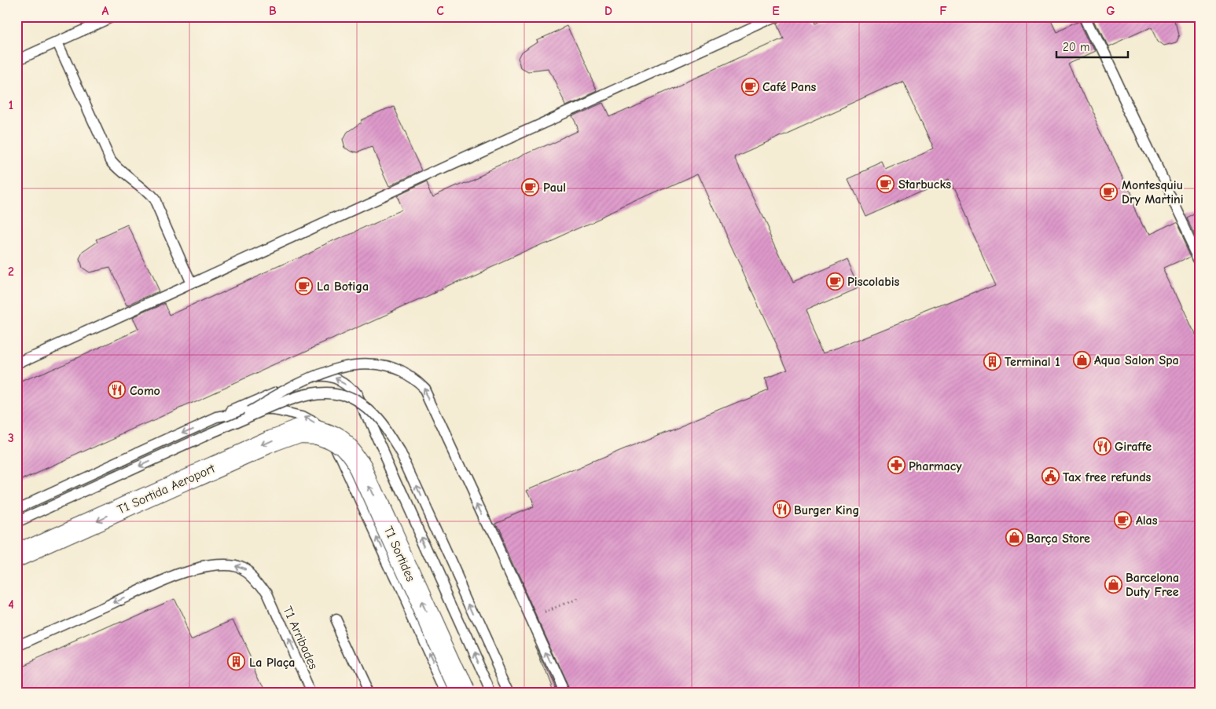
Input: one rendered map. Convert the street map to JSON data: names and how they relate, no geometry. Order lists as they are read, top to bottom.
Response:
{
  "streets": {
    "main road": ["T1 Sortida Aeroport", "T1 Sortides"],
    "lane": ["T1 Arribades"]
  },
  "crossings": [
    ["T1 Sortida Aeroport", "T1 Sortides"]
  ],
  "one_way": ["T1 Sortida Aeroport", "T1 Sortides"],
  "places": {
    "cafe": [
      "Café Pans",
      "Starbucks",
      "Paul",
      "Montesquiu Dry Martini",
      "Piscolabis",
      "La Botiga",
      "Alas"
    ],
    "shop": ["Aqua Salon Spa", "Barça Store", "Barcelona Duty Free"],
    "building": ["Terminal 1", "La Plaça"],
    "restaurant": ["Como", "Giraffe", "Burger King"],
    "pharmacy": ["Pharmacy"],
    "public building": ["Tax free refunds"]
  },
  "scale_bar": "20 m",
  "grid": {
    "columns": [
      "A",
      "B",
      "C",
      "D",
      "E",
      "F",
      "G"
    ],
    "rows": [
      "1",
      "2",
      "3",
      "4"
    ]
  }
}
